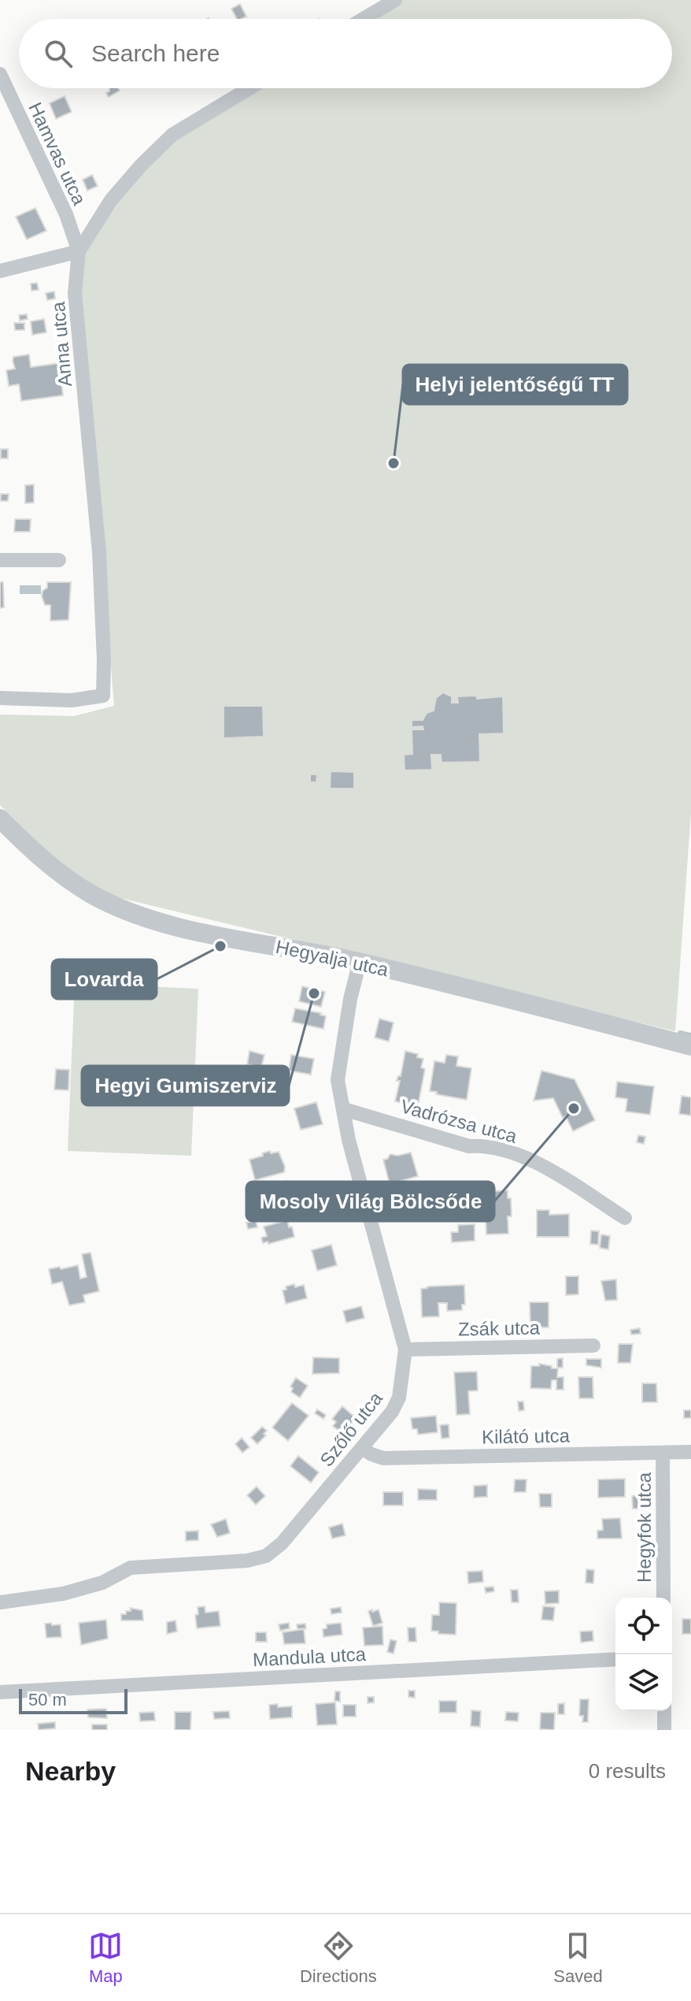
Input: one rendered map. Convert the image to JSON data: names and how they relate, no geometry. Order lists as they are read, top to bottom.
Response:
{
  "streets": {
    "street": [
      "Hamvas utca",
      "Anna utca",
      "Hegyalja utca",
      "Vadrózsa utca",
      "Zsák utca",
      "Szőlő utca",
      "Kilátó utca",
      "Hegyfok utca",
      "Mandula utca"
    ]
  },
  "crossings": [
    ["Hamvas utca", "Anna utca"],
    ["Hegyalja utca", "Szőlő utca"],
    ["Vadrózsa utca", "Szőlő utca"],
    ["Zsák utca", "Szőlő utca"],
    ["Szőlő utca", "Kilátó utca"],
    ["Kilátó utca", "Hegyfok utca"]
  ],
  "places": [
    "Helyi jelentőségű TT",
    "Lovarda",
    "Hegyi Gumiszerviz",
    "Mosoly Világ Bölcsőde"
  ],
  "scale_bar": "50 m",
  "page": {
    "search": "Search here",
    "scale": "50 m",
    "heading": ["Nearby", "0 results"],
    "nav": ["Map", "Directions", "Saved"]
  }
}
